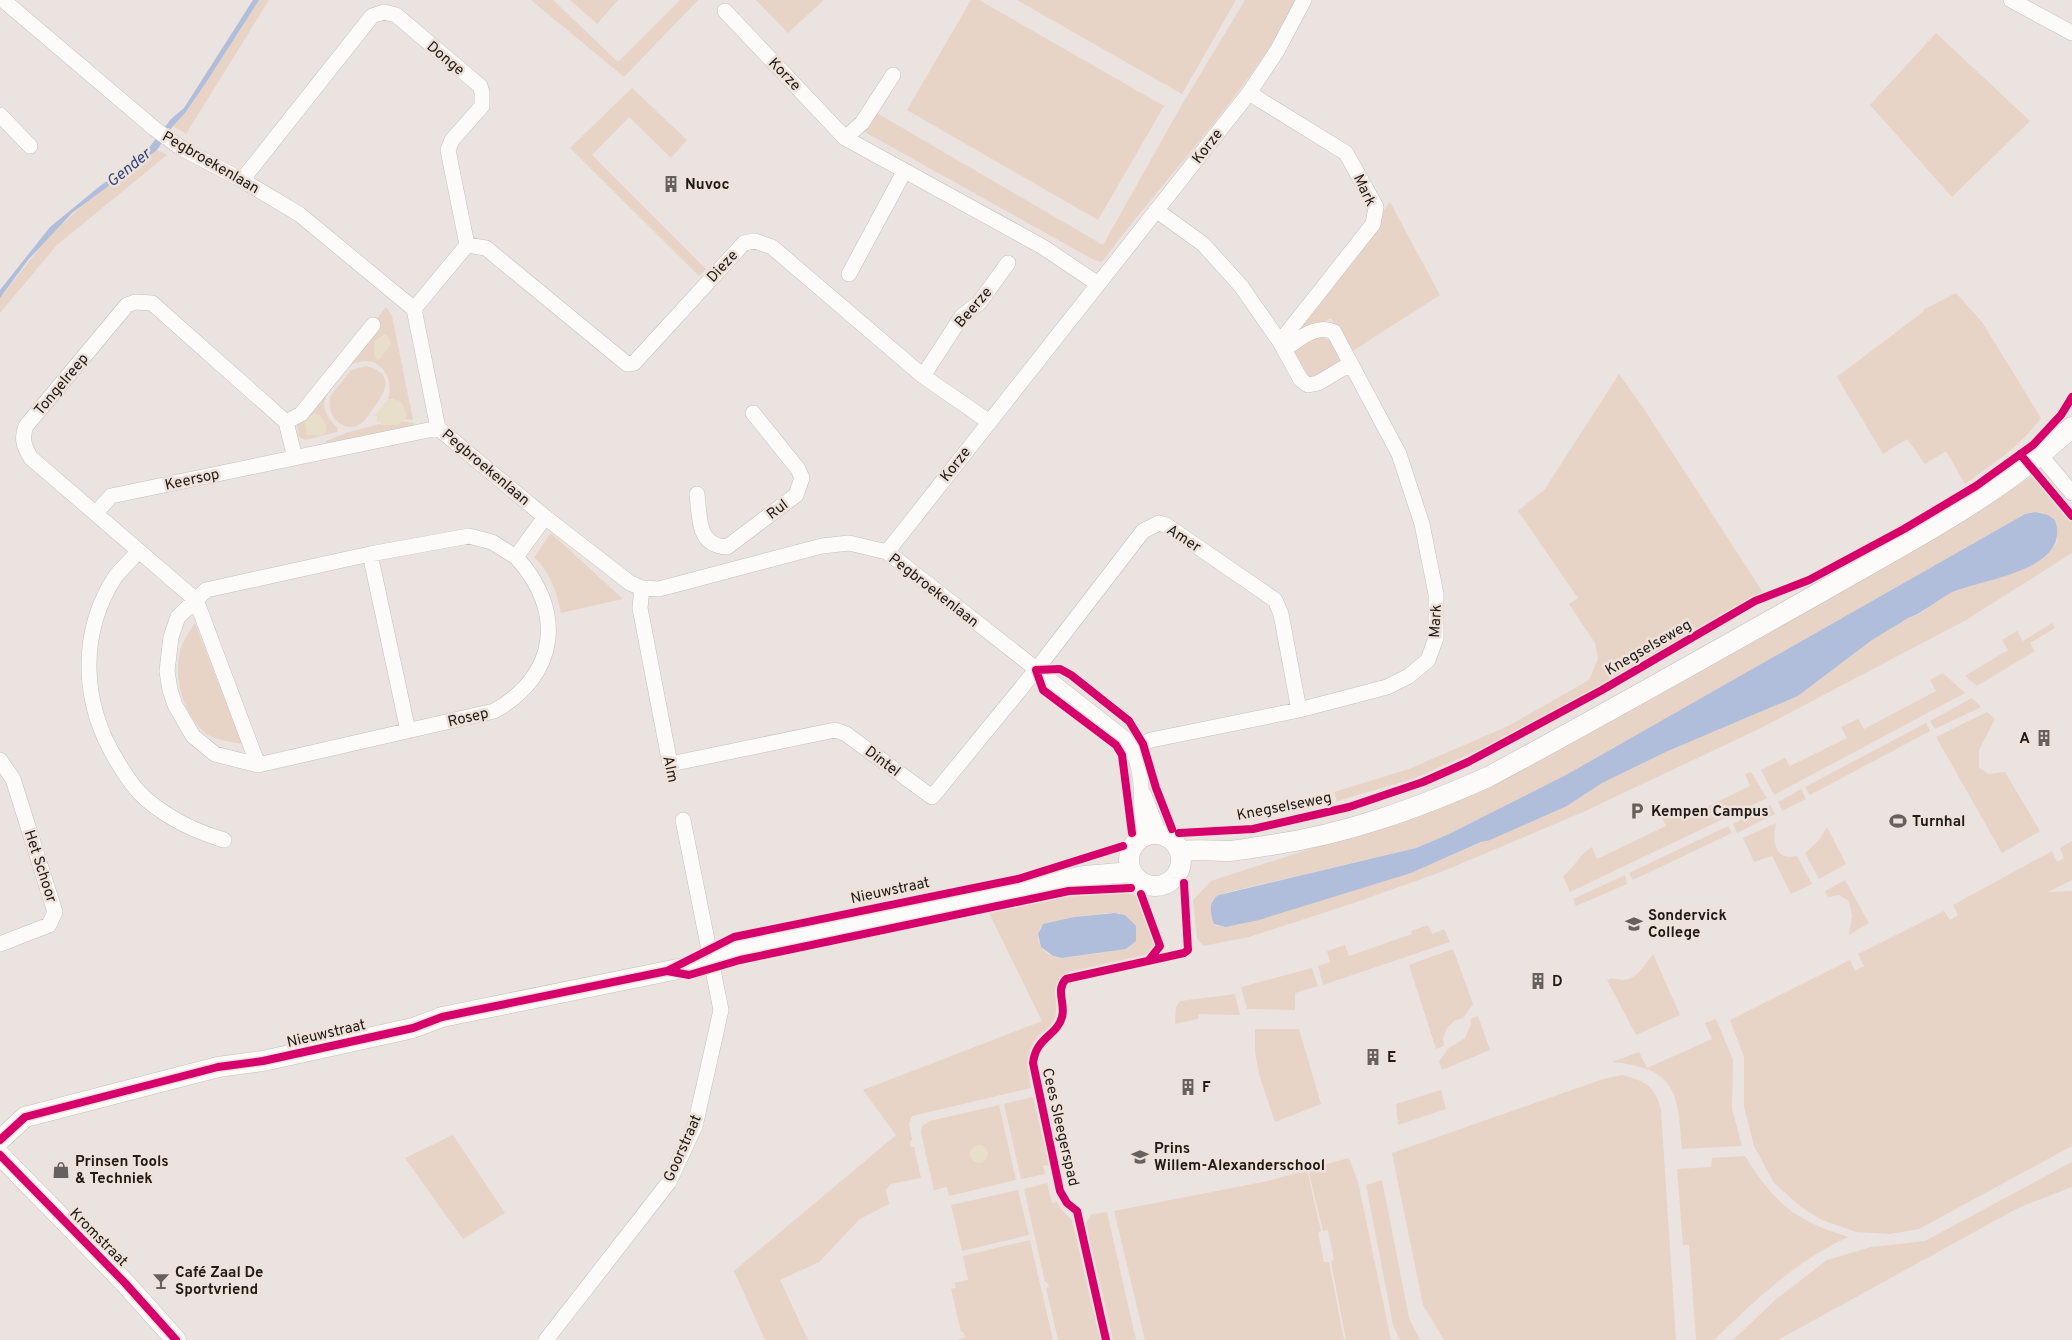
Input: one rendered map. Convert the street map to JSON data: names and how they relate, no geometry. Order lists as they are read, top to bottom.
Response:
{
  "streets": {
    "street": [
      "Donge",
      "Korze",
      "Pegbroekenlaan",
      "Mark",
      "Dieze",
      "Beerze",
      "Tongelreep",
      "Keersop",
      "Rul",
      "Amer",
      "Rosep",
      "Dintel",
      "Alm",
      "Het Schoor",
      "Nieuwstraat",
      "Goorstraat",
      "Kromstraat"
    ],
    "cycle path": ["Knegselseweg", "Cees Sleegerspad"]
  },
  "crossings": [
    ["Donge", "Pegbroekenlaan"],
    ["Donge", "Dieze"],
    ["Korze", "Pegbroekenlaan"],
    ["Korze", "Mark"],
    ["Korze", "Dieze"],
    ["Pegbroekenlaan", "Mark"],
    ["Pegbroekenlaan", "Keersop"],
    ["Pegbroekenlaan", "Amer"],
    ["Pegbroekenlaan", "Dintel"],
    ["Pegbroekenlaan", "Alm"],
    ["Mark", "Amer"],
    ["Dieze", "Beerze"],
    ["Tongelreep", "Keersop"],
    ["Tongelreep", "Rosep"],
    ["Amer", "Dintel"],
    ["Dintel", "Alm"],
    ["Nieuwstraat", "Goorstraat"]
  ],
  "water": ["Gender"],
  "places": {
    "building": [
      "Nuvoc",
      "A",
      "D",
      "E",
      "F"
    ],
    "parking": ["Kempen Campus"],
    "sports": ["Turnhal"],
    "school or university": ["Sondervick College", "Prins Willem-Alexanderschool"],
    "shop": ["Prinsen Tools & Techniek"],
    "bar": ["Café Zaal De Sportvriend"]
  }
}
